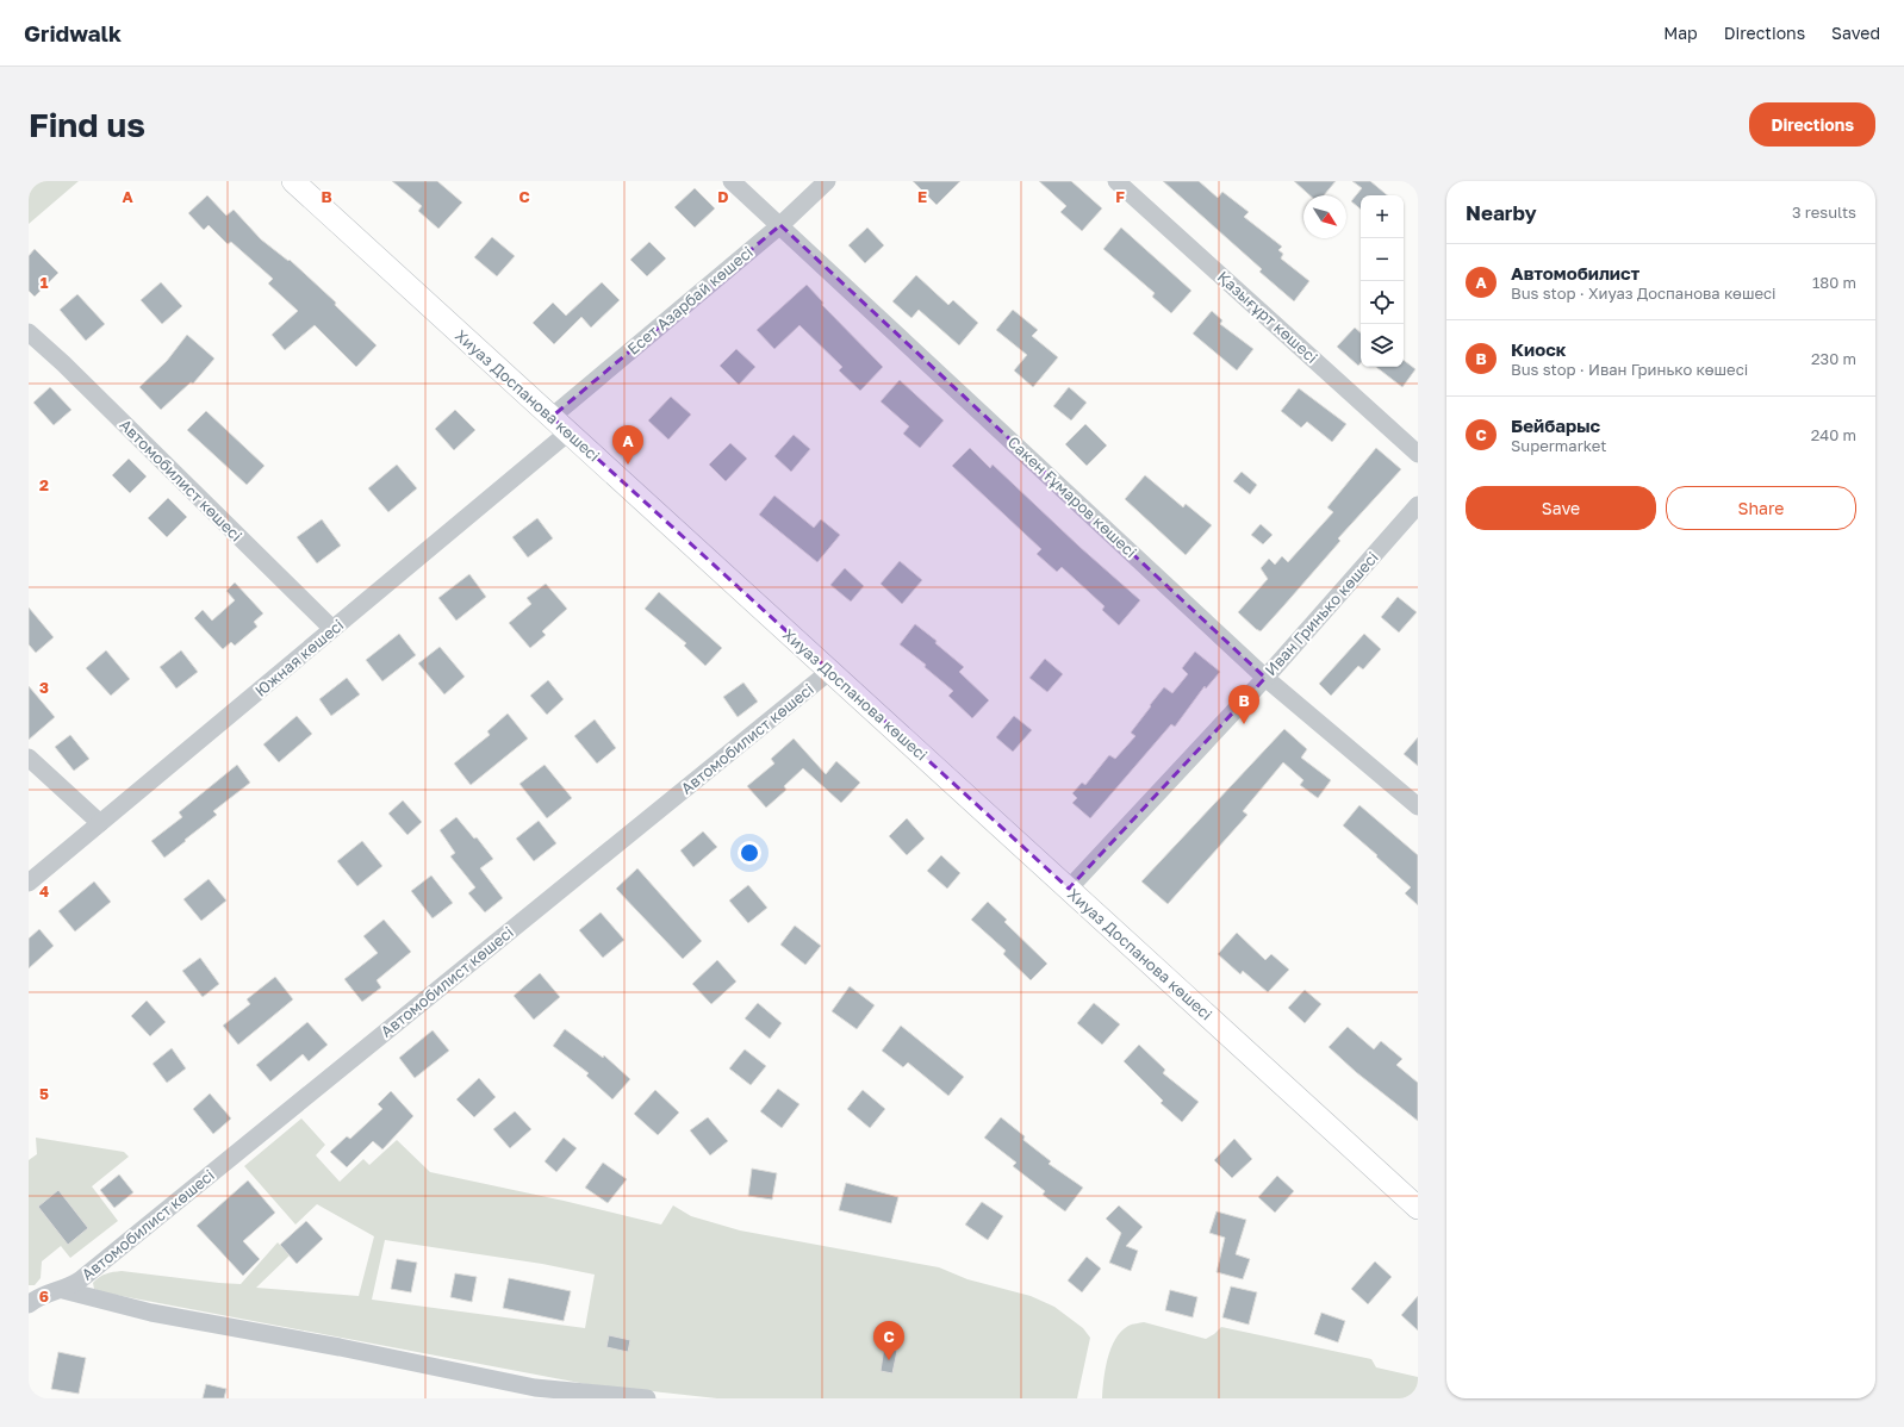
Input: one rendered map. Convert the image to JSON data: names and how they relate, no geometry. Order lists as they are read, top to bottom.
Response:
{
  "streets": {
    "main road": ["Хиуаз Доспанова көшесі"],
    "street": [
      "Есет Азарбай көшесі",
      "Қазығұрт көшесі",
      "Автомобилист көшесі",
      "Сакен Ғұмаров көшесі",
      "Иван Гринько көшесі",
      "Южная көшесі"
    ]
  },
  "crossings": [
    ["Есет Азарбай көшесі", "Хиуаз Доспанова көшесі"],
    ["Есет Азарбай көшесі", "Сакен Ғұмаров көшесі"],
    ["Хиуаз Доспанова көшесі", "Автомобилист көшесі"],
    ["Хиуаз Доспанова көшесі", "Иван Гринько көшесі"],
    ["Хиуаз Доспанова көшесі", "Южная көшесі"],
    ["Автомобилист көшесі", "Южная көшесі"],
    ["Сакен Ғұмаров көшесі", "Иван Гринько көшесі"]
  ],
  "north": "bottom right",
  "page": {
    "header": "Gridwalk",
    "nav": ["Map", "Directions", "Saved"],
    "buttons": [
      "Directions",
      ["Save", "Share"]
    ],
    "title": "Find us",
    "heading": ["Nearby", "3 results"],
    "map_buttons": ["+", "−"],
    "list": [
      {
        "mark": "A",
        "name": "Автомобилист",
        "note": "Bus stop · Хиуаз Доспанова көшесі",
        "value": "180 m"
      },
      {
        "mark": "B",
        "name": "Киоск",
        "note": "Bus stop · Иван Гринько көшесі",
        "value": "230 m"
      },
      {
        "mark": "C",
        "name": "Бейбарыс",
        "note": "Supermarket",
        "value": "240 m"
      }
    ],
    "pins": ["A", "B", "C"]
  },
  "grid": {
    "columns": [
      "A",
      "B",
      "C",
      "D",
      "E",
      "F"
    ],
    "rows": [
      "1",
      "2",
      "3",
      "4",
      "5",
      "6"
    ]
  }
}
